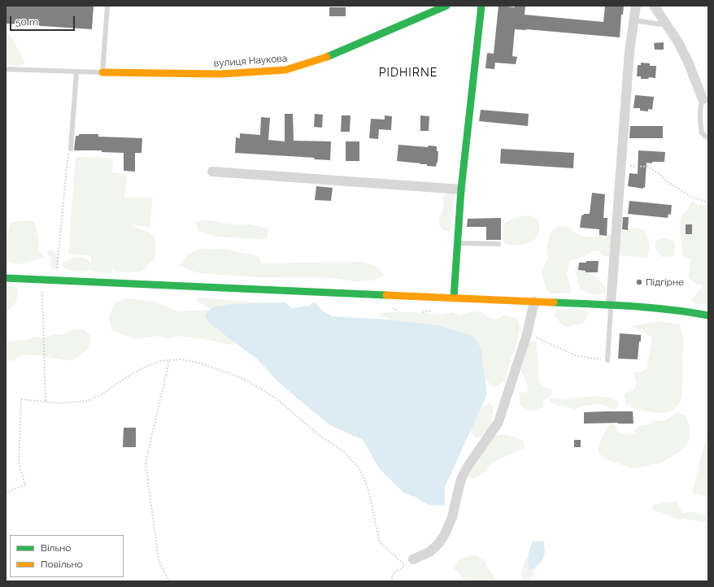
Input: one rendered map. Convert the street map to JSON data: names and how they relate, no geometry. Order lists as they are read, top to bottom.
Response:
{
  "streets": {
    "main road": ["вулиця Наукова"]
  },
  "districts": ["PIDHIRNE"],
  "places": ["Підгірне"],
  "legend": ["Вільно", "Повільно"],
  "scale_bar": "50 m"
}
